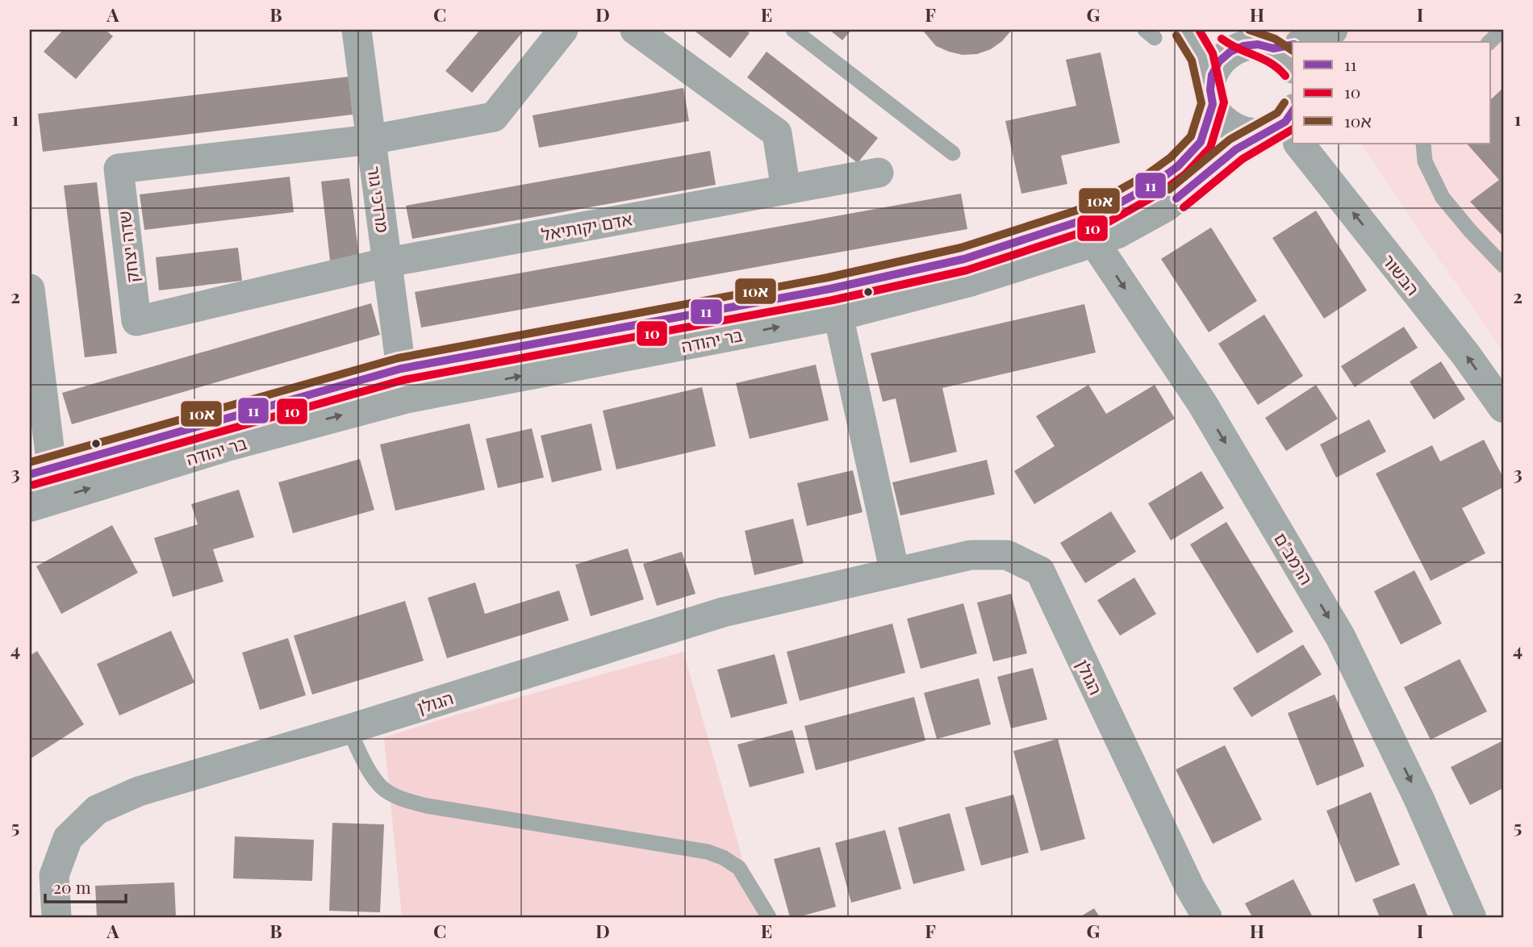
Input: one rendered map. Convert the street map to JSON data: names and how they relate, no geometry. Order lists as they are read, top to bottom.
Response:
{
  "streets": {
    "street": [
      "מרדכי גור",
      "אדם יקותיאל",
      "שדה יצחק",
      "הבשור",
      "בר יהודה",
      "הרמב\"ם",
      "הגולן"
    ]
  },
  "crossings": [
    ["מרדכי גור", "אדם יקותיאל"],
    ["מרדכי גור", "שדה יצחק"],
    ["מרדכי גור", "בר יהודה"],
    ["אדם יקותיאל", "שדה יצחק"],
    ["בר יהודה", "הרמב\"ם"]
  ],
  "one_way": ["הבשור", "הרמב\"ם"],
  "lines": ["transit line 10", "transit line 10א", "transit line 11"],
  "legend": ["11", "10", "10א"],
  "scale_bar": "20 m",
  "grid": {
    "columns": [
      "A",
      "B",
      "C",
      "D",
      "E",
      "F",
      "G",
      "H",
      "I"
    ],
    "rows": [
      "1",
      "2",
      "3",
      "4",
      "5"
    ]
  }
}
